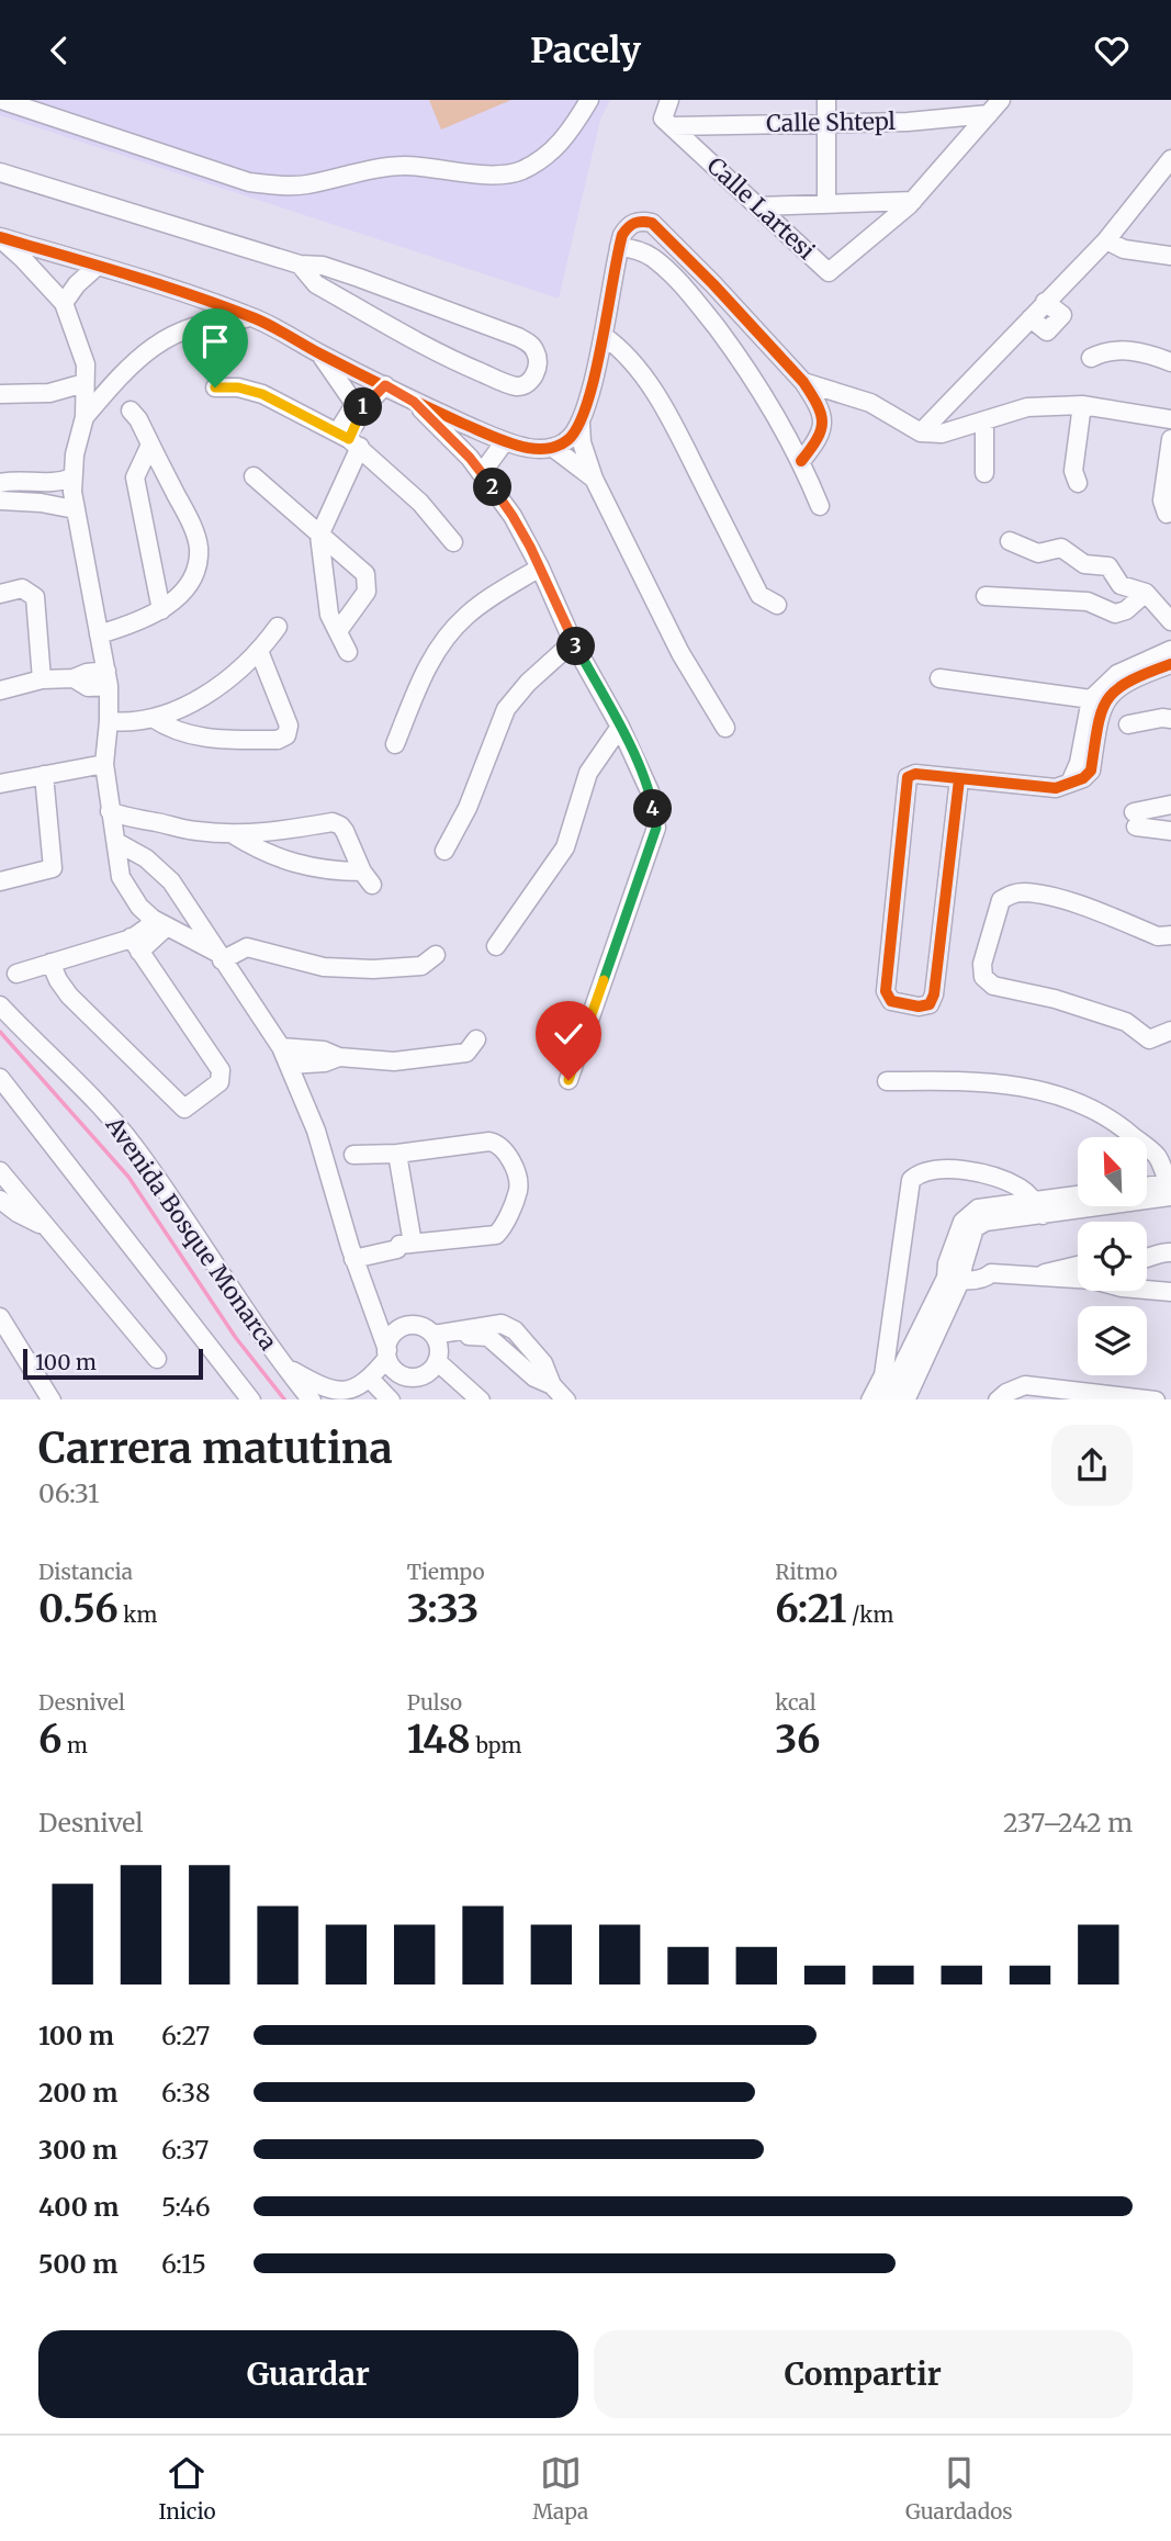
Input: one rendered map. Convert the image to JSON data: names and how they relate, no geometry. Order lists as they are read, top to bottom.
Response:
{
  "streets": {
    "street": ["Calle Shtepl", "Calle Lartesi", "Avenida Bosque Monarca"]
  },
  "crossings": [
    ["Calle Shtepl", "Calle Lartesi"]
  ],
  "scale_bar": "100 m",
  "north": "top left",
  "page": {
    "header": "Pacely",
    "pins": [
      "1",
      "2",
      "3",
      "4"
    ],
    "scale": "100 m",
    "heading": ["Carrera matutina", "06:31"],
    "stats": [
      ["Distancia", "0.56 km"],
      ["Tiempo", "3:33"],
      ["Ritmo", "6:21 /km"],
      ["Desnivel", "6 m"],
      ["Pulso", "148 bpm"],
      ["kcal", "36"]
    ],
    "chart": ["Desnivel", "237–242 m"],
    "list": [
      {
        "name": "100 m",
        "note": "6:27"
      },
      {
        "name": "200 m",
        "note": "6:38"
      },
      {
        "name": "300 m",
        "note": "6:37"
      },
      {
        "name": "400 m",
        "note": "5:46"
      },
      {
        "name": "500 m",
        "note": "6:15"
      }
    ],
    "buttons": ["Guardar", "Compartir"],
    "tabs": ["Inicio", "Mapa", "Guardados"]
  }
}
